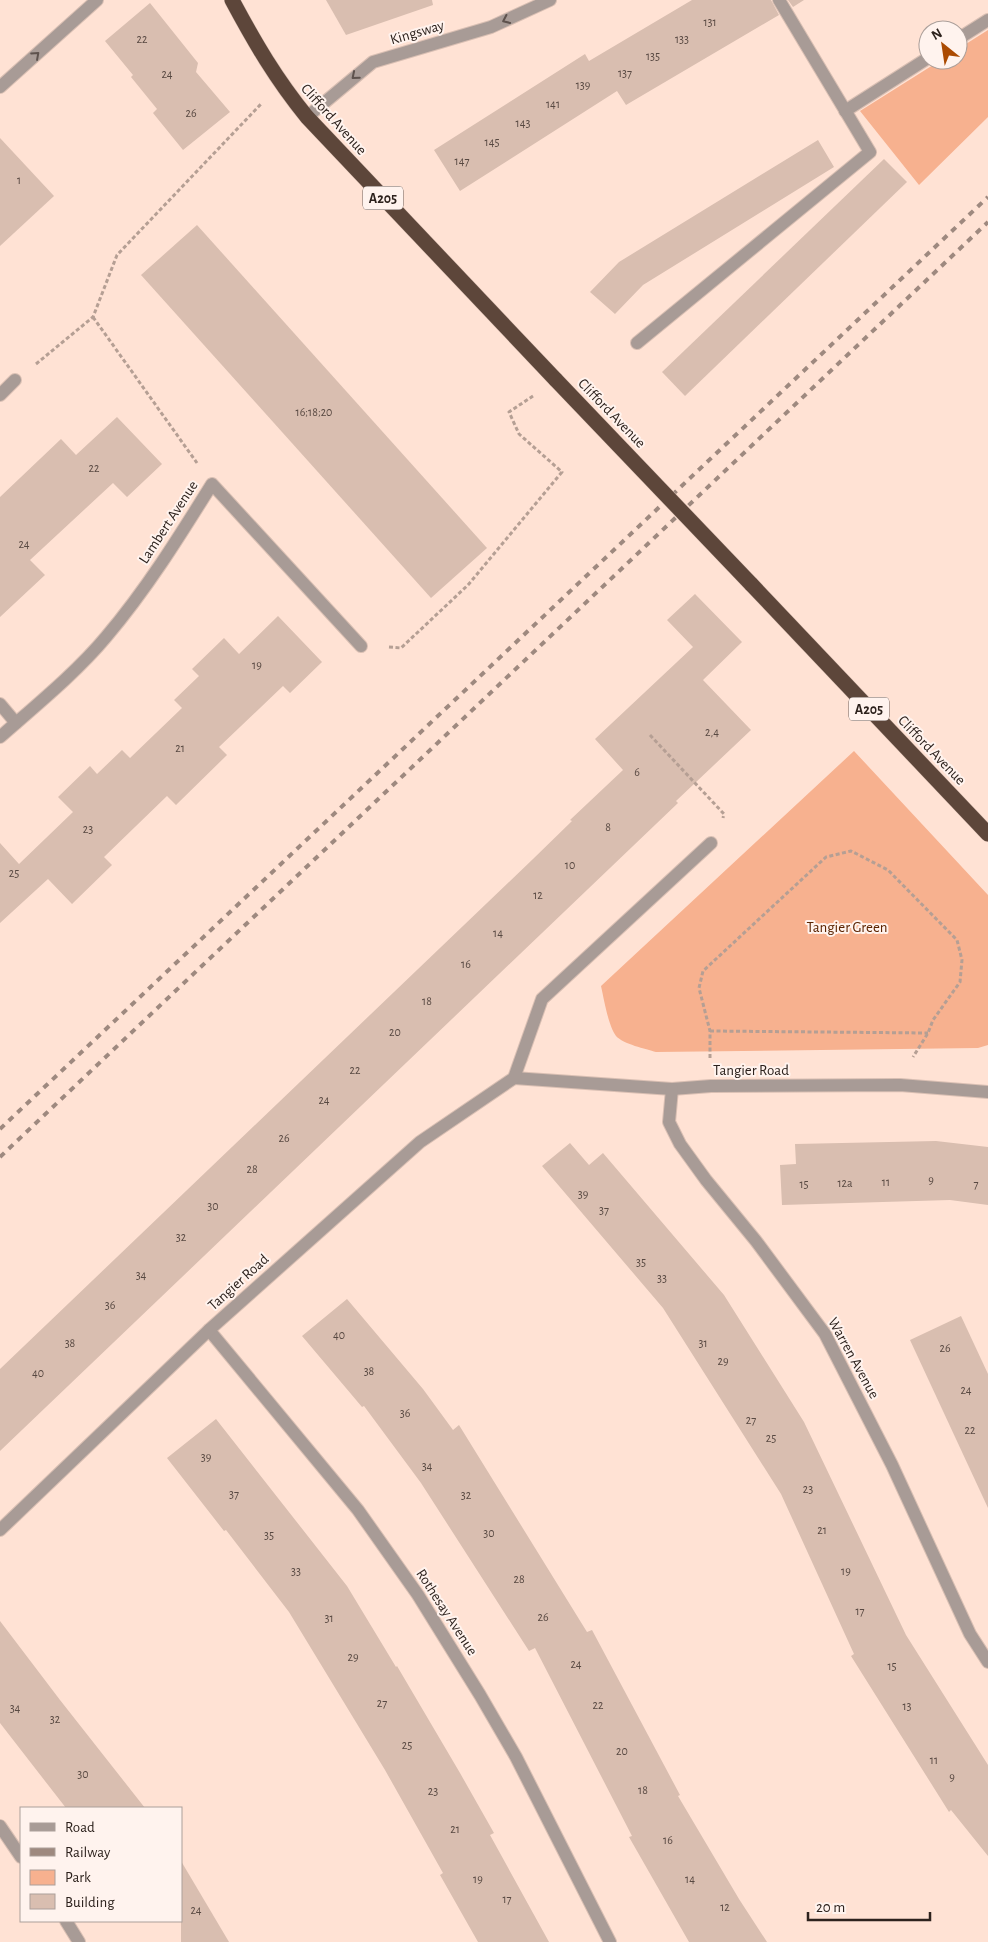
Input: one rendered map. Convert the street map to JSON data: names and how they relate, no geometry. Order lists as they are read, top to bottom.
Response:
{
  "streets": {
    "highway": ["Clifford Avenue", "A205"],
    "street": [
      "Kingsway",
      "Lambert Avenue",
      "Tangier Road",
      "Warren Avenue",
      "Rothesay Avenue"
    ]
  },
  "crossings": [
    ["Kingsway", "Clifford Avenue"],
    ["Tangier Road", "Warren Avenue"],
    ["Tangier Road", "Rothesay Avenue"]
  ],
  "one_way": ["Kingsway"],
  "parks": ["Tangier Green"],
  "house_numbers": [
    "131",
    "22",
    "133",
    "135",
    "137",
    "24",
    "139",
    "141",
    "26",
    "143",
    "145",
    "147",
    "1",
    "16;18;20",
    "22",
    "24",
    "19",
    "2,4",
    "21",
    "6",
    "8",
    "23",
    "10",
    "25",
    "12",
    "14",
    "16",
    "18",
    "20",
    "22",
    "24",
    "26",
    "28",
    "9",
    "11",
    "12a",
    "15",
    "7",
    "39",
    "30",
    "37",
    "32",
    "35",
    "34",
    "33",
    "36",
    "40",
    "38",
    "31",
    "26",
    "29",
    "38",
    "40",
    "24",
    "36",
    "27",
    "22",
    "25",
    "39",
    "34",
    "23",
    "37",
    "32",
    "21",
    "30",
    "35",
    "33",
    "19",
    "28",
    "17",
    "26",
    "31",
    "29",
    "24",
    "15",
    "27",
    "22",
    "13",
    "34",
    "32",
    "25",
    "20",
    "11",
    "30",
    "9",
    "18",
    "23",
    "21",
    "16",
    "19",
    "14",
    "17",
    "12",
    "24"
  ],
  "legend": [
    "Road",
    "Railway",
    "Park",
    "Building"
  ],
  "scale_bar": "20 m",
  "north": "top left"
}
